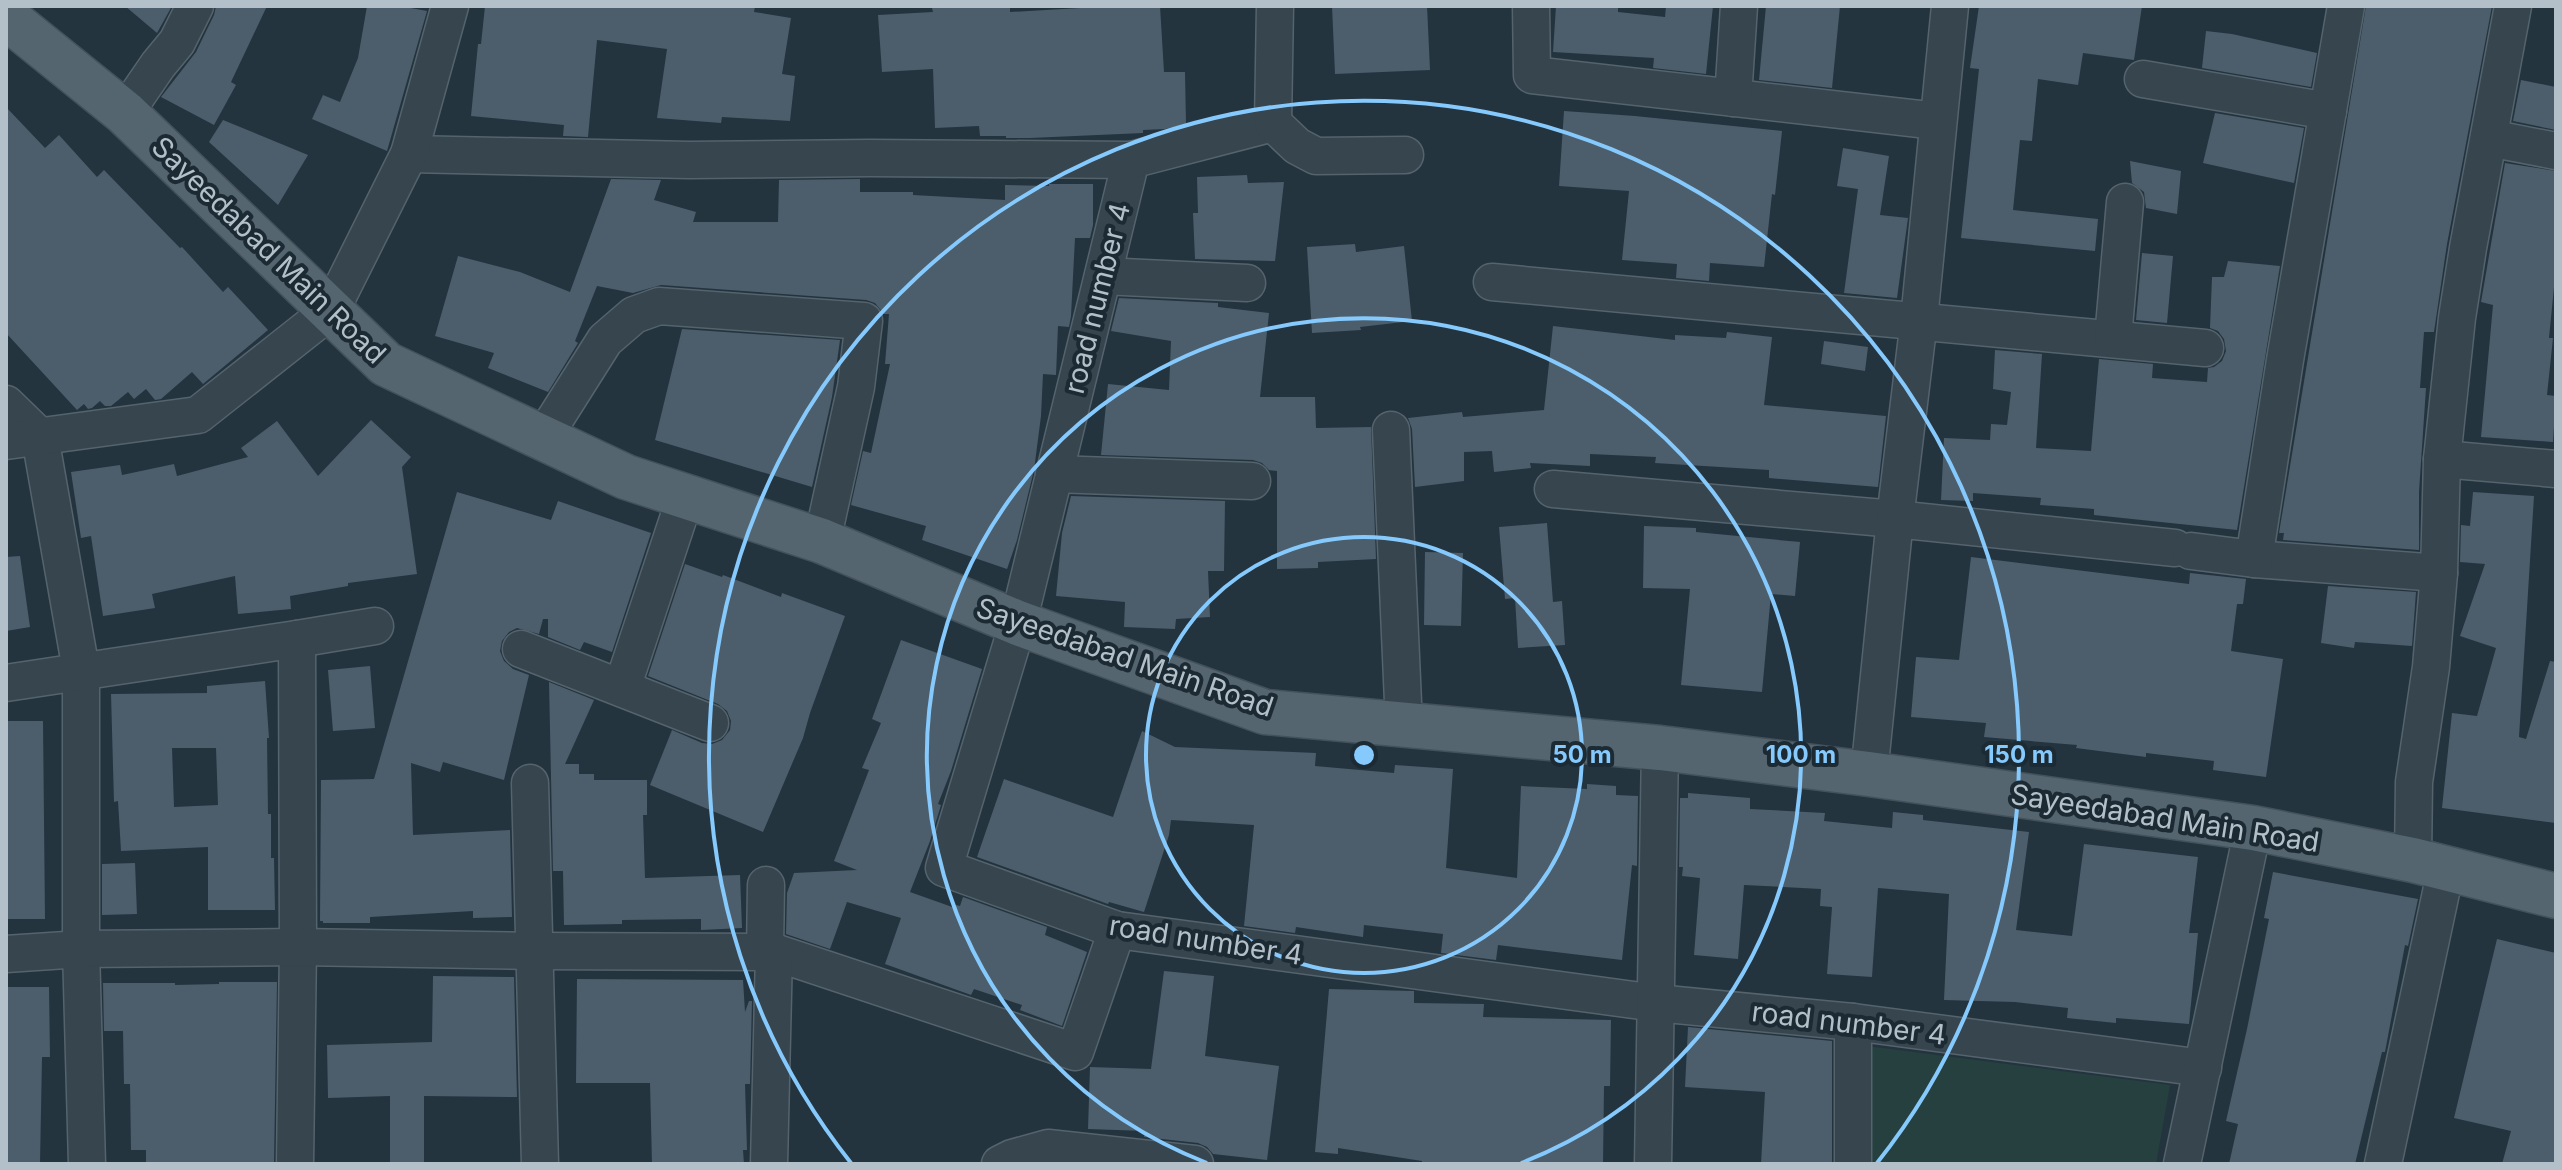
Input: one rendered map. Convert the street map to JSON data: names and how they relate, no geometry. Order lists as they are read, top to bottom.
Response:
{
  "streets": {
    "main road": ["Sayeedabad Main Road"],
    "street": ["road number 4"]
  },
  "crossings": [
    ["Sayeedabad Main Road", "road number 4"]
  ],
  "rings": ["50 m", "100 m", "150 m"]
}
